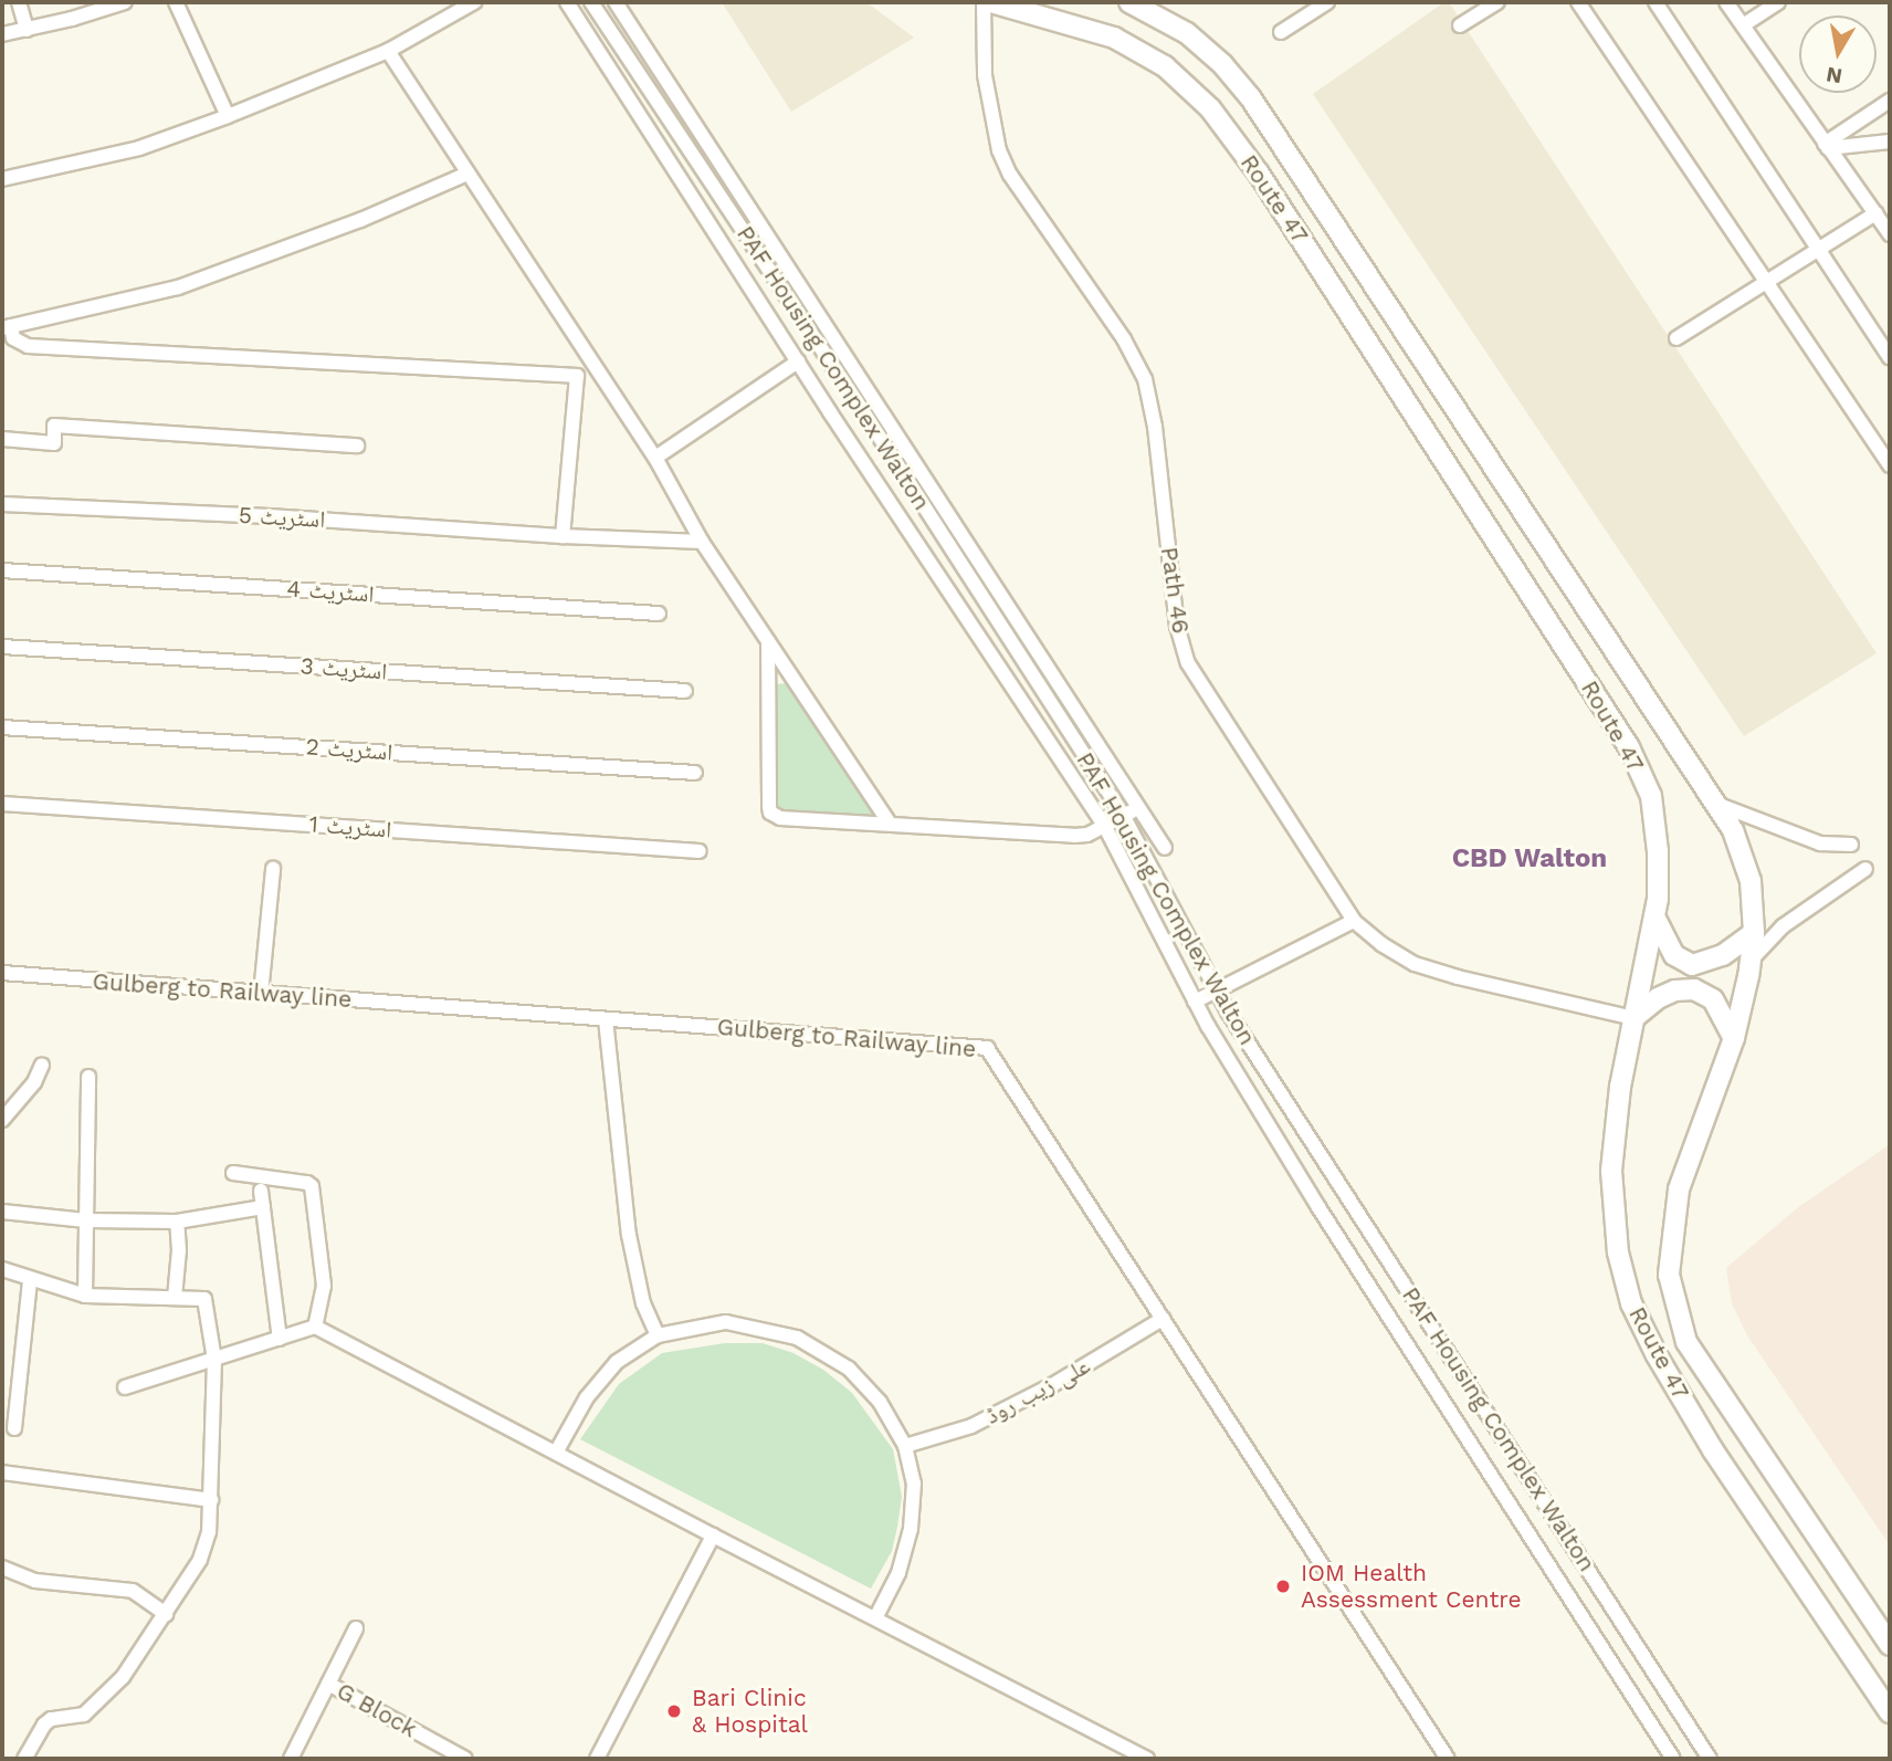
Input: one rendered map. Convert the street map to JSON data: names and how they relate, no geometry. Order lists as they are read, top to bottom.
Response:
{
  "streets": {
    "street": [
      "Route 47",
      "PAF Housing Complex Walton",
      "اسٹریٹ 5",
      "Path 46",
      "اسٹریٹ 4",
      "اسٹریٹ 3",
      "اسٹریٹ 2",
      "اسٹریٹ 1",
      "Gulberg to Railway line",
      "علی زیب روڈ",
      "G Block"
    ]
  },
  "crossings": [
    ["Route 47", "Path 46"],
    ["Gulberg to Railway line", "علی زیب روڈ"]
  ],
  "districts": ["CBD Walton"],
  "places": ["IOM Health Assessment Centre", "Bari Clinic & Hospital"],
  "north": "bottom"
}
